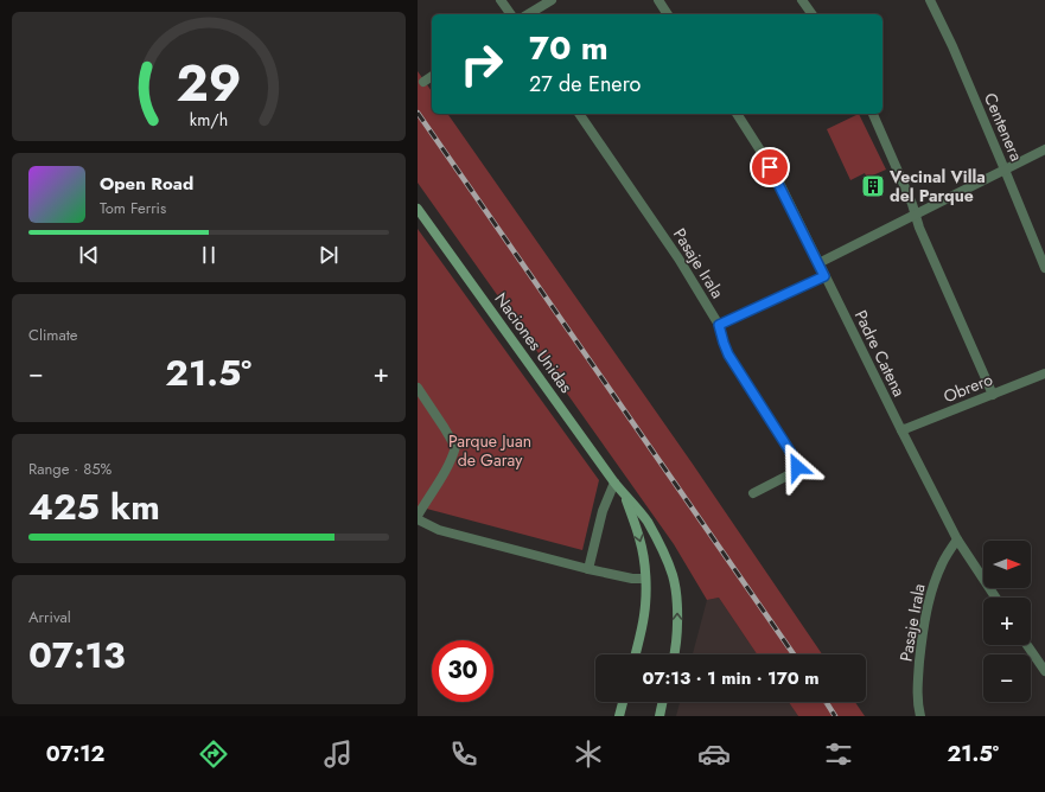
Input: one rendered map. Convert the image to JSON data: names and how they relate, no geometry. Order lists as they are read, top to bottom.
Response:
{
  "streets": {
    "street": [
      "Centenera",
      "Pasaje Irala",
      "Naciones Unidas",
      "Padre Catena",
      "Obrero"
    ]
  },
  "crossings": [
    ["Pasaje Irala", "Padre Catena"],
    ["Padre Catena", "Obrero"]
  ],
  "parks": ["Parque Juan de Garay"],
  "places": {
    "building": ["Vecinal Villa del Parque"]
  },
  "north": "right",
  "page": {
    "turn": ["70 m", "27 de Enero"],
    "song": ["Open Road", "Tom Ferris"],
    "tile": [
      "Climate",
      ["Range · 85%", "425 km"],
      ["Arrival", "07:13"]
    ],
    "heat": ["−", "21.5°", "+"],
    "map_buttons": ["+", "−"],
    "limit": "30",
    "trip": "07:13 · 1 min · 170 m",
    "tabs": ["07:12", "21.5°"],
    "gauge": ["29", "km/h"]
  }
}
